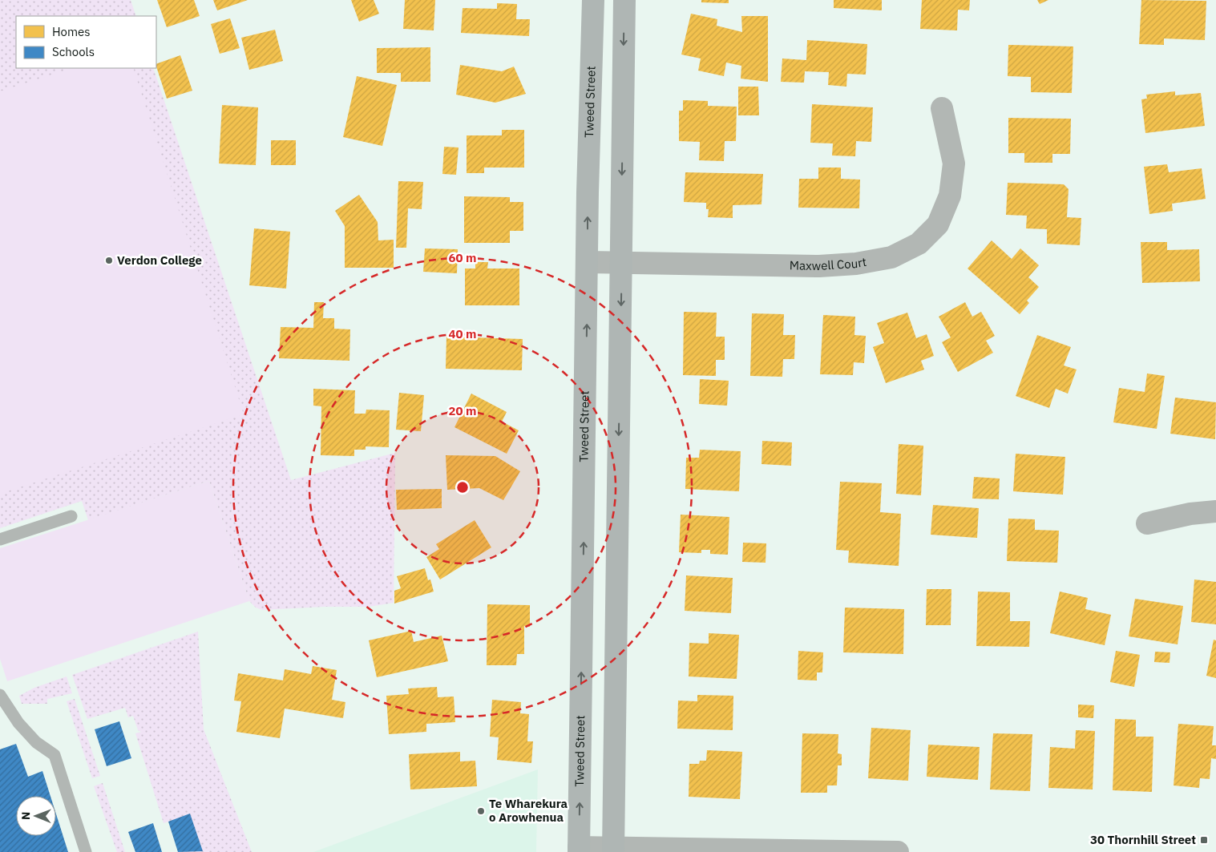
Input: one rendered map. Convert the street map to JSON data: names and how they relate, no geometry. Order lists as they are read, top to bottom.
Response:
{
  "streets": {
    "main road": ["Tweed Street"],
    "street": ["Maxwell Court"]
  },
  "crossings": [
    ["Tweed Street", "Maxwell Court"]
  ],
  "places": {
    "other": ["Verdon College", "Te Wharekura o Arowhenua"],
    "transit": ["30 Thornhill Street"]
  },
  "legend": ["Homes", "Schools"],
  "north": "left",
  "rings": ["60 m", "40 m", "20 m"]
}
